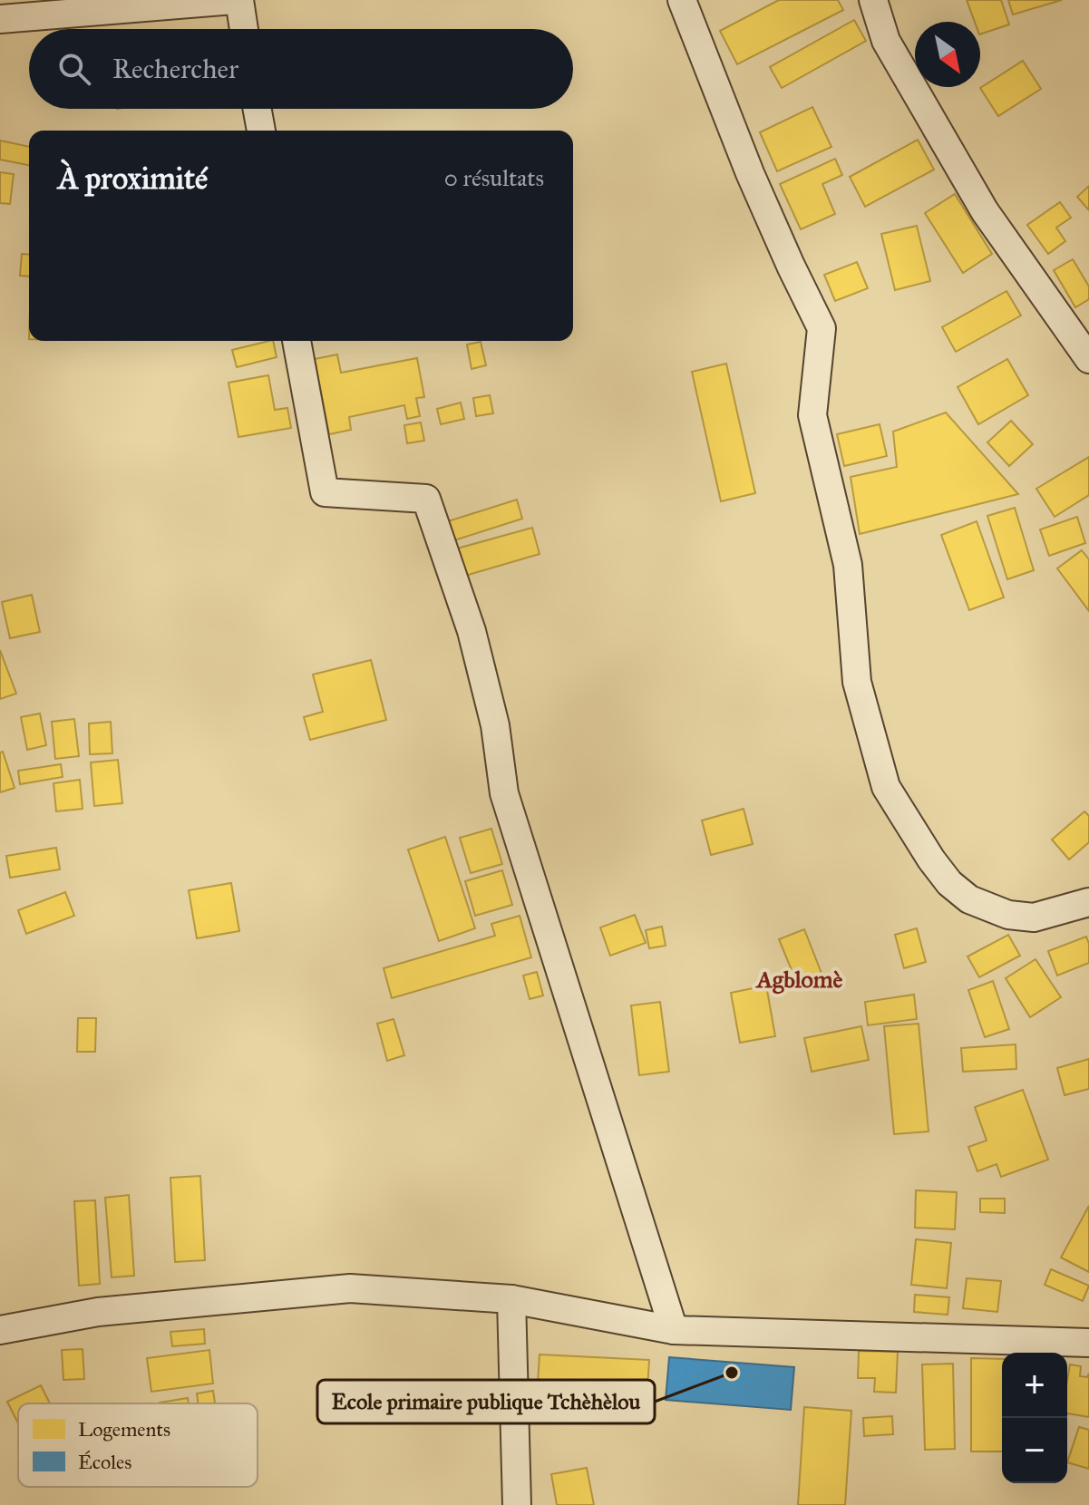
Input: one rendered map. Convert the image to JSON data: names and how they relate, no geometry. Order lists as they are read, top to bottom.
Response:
{
  "districts": ["Agblomè"],
  "places": ["Ecole primaire publique Tchèhèlou"],
  "legend": ["Logements", "Écoles"],
  "north": "bottom right",
  "page": {
    "search": "Rechercher",
    "heading": ["À proximité", "0 résultats"],
    "map_buttons": ["+", "−"]
  }
}
